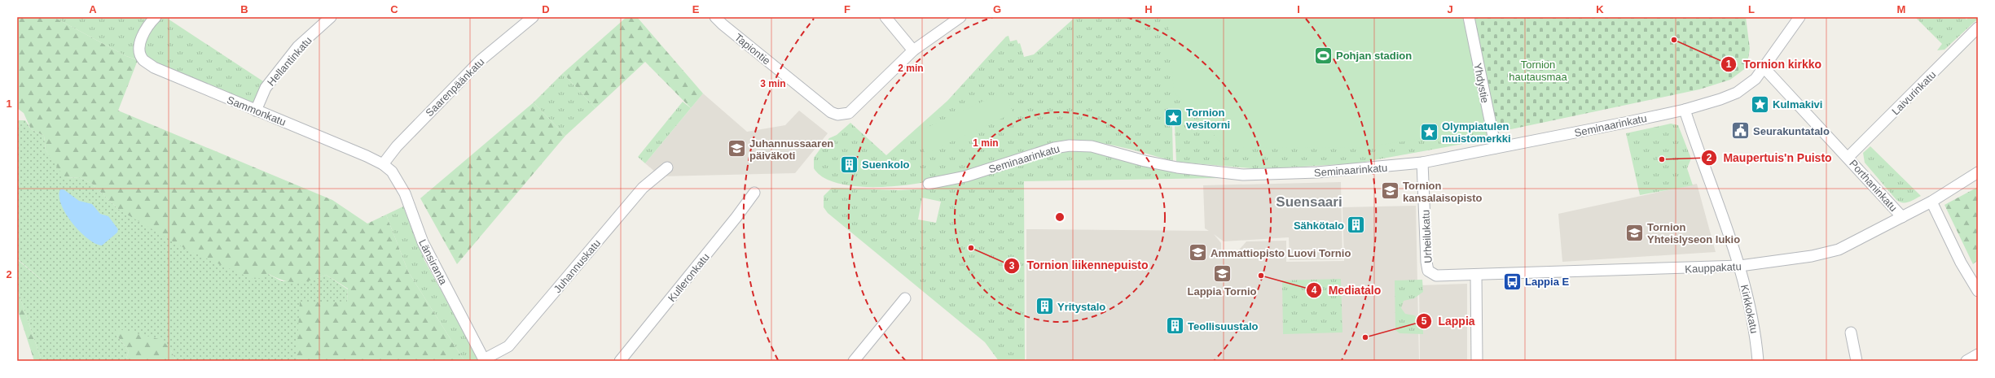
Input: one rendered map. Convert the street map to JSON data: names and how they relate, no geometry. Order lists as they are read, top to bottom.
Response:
{
  "streets": {
    "street": [
      "Tapiontie",
      "Hellantinkatu",
      "Yhdystie",
      "Saarenpäänkatu",
      "Laivurinkatu",
      "Sammonkatu",
      "Seminaarinkatu",
      "Porthaninkatu",
      "Urheilukatu",
      "Länsiranta",
      "Juhannuskatu",
      "Kauppakatu",
      "Kulleronkatu",
      "Kirkkokatu"
    ]
  },
  "crossings": [
    ["Hellantinkatu", "Sammonkatu"],
    ["Yhdystie", "Seminaarinkatu"],
    ["Saarenpäänkatu", "Sammonkatu"],
    ["Saarenpäänkatu", "Länsiranta"],
    ["Laivurinkatu", "Porthaninkatu"],
    ["Sammonkatu", "Länsiranta"],
    ["Seminaarinkatu", "Porthaninkatu"],
    ["Seminaarinkatu", "Urheilukatu"],
    ["Seminaarinkatu", "Kirkkokatu"],
    ["Porthaninkatu", "Kauppakatu"],
    ["Urheilukatu", "Kauppakatu"],
    ["Länsiranta", "Juhannuskatu"],
    ["Kauppakatu", "Kirkkokatu"]
  ],
  "districts": ["Suensaari"],
  "parks": ["Tornion hautausmaa"],
  "places": {
    "other": [
      "Tornion kirkko",
      "Maupertuis'n Puisto",
      "Tornion liikennepuisto",
      "Mediatalo",
      "Lappia"
    ],
    "sports": ["Pohjan stadion"],
    "place": ["Kulmakivi", "Tornion vesitorni", "Olympiatulen muistomerkki"],
    "public building": ["Seurakuntatalo"],
    "school or university": [
      "Juhannussaaren päiväkoti",
      "Tornion kansalaisopisto",
      "Tornion Yhteislyseon lukio",
      "Ammattiopisto Luovi Tornio",
      "Lappia Tornio"
    ],
    "building": [
      "Suenkolo",
      "Sähkötalo",
      "Yritystalo",
      "Teollisuustalo"
    ],
    "bus stop": ["Lappia E"]
  },
  "grid": {
    "columns": [
      "A",
      "B",
      "C",
      "D",
      "E",
      "F",
      "G",
      "H",
      "I",
      "J",
      "K",
      "L",
      "M"
    ],
    "rows": ["1", "2"]
  },
  "rings": ["2 min", "3 min", "1 min"]
}
